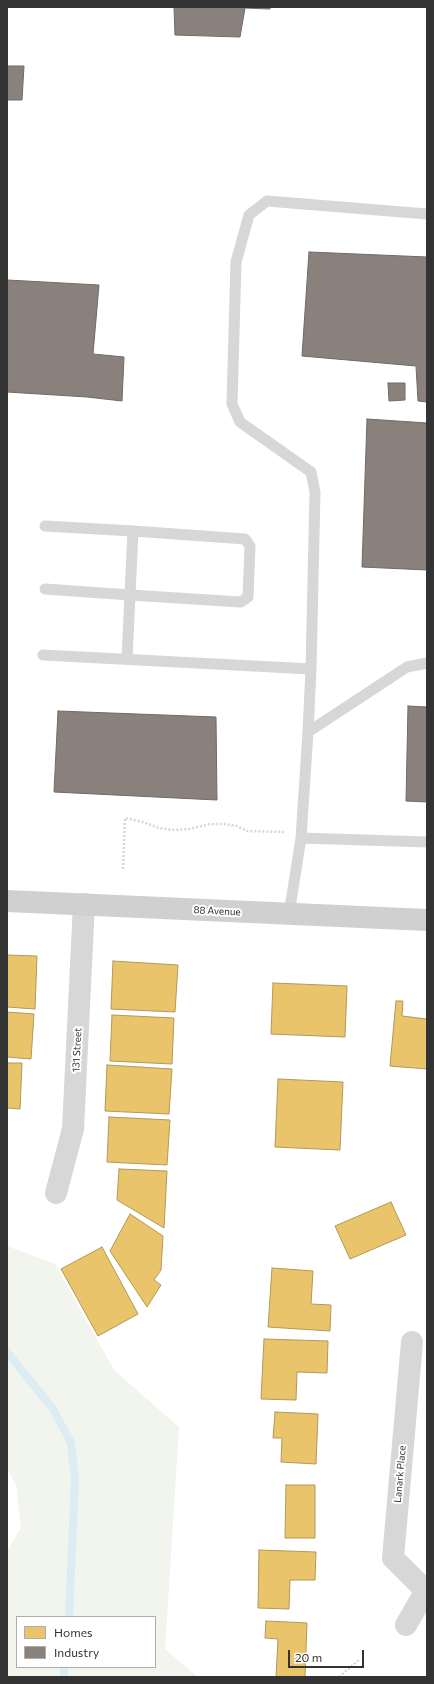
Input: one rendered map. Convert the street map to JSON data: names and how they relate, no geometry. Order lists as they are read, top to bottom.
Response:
{
  "streets": {
    "main road": ["88 Avenue"],
    "street": ["131 Street", "Lanark Place"]
  },
  "crossings": [
    ["88 Avenue", "131 Street"]
  ],
  "legend": ["Homes", "Industry"],
  "scale_bar": "20 m"
}
